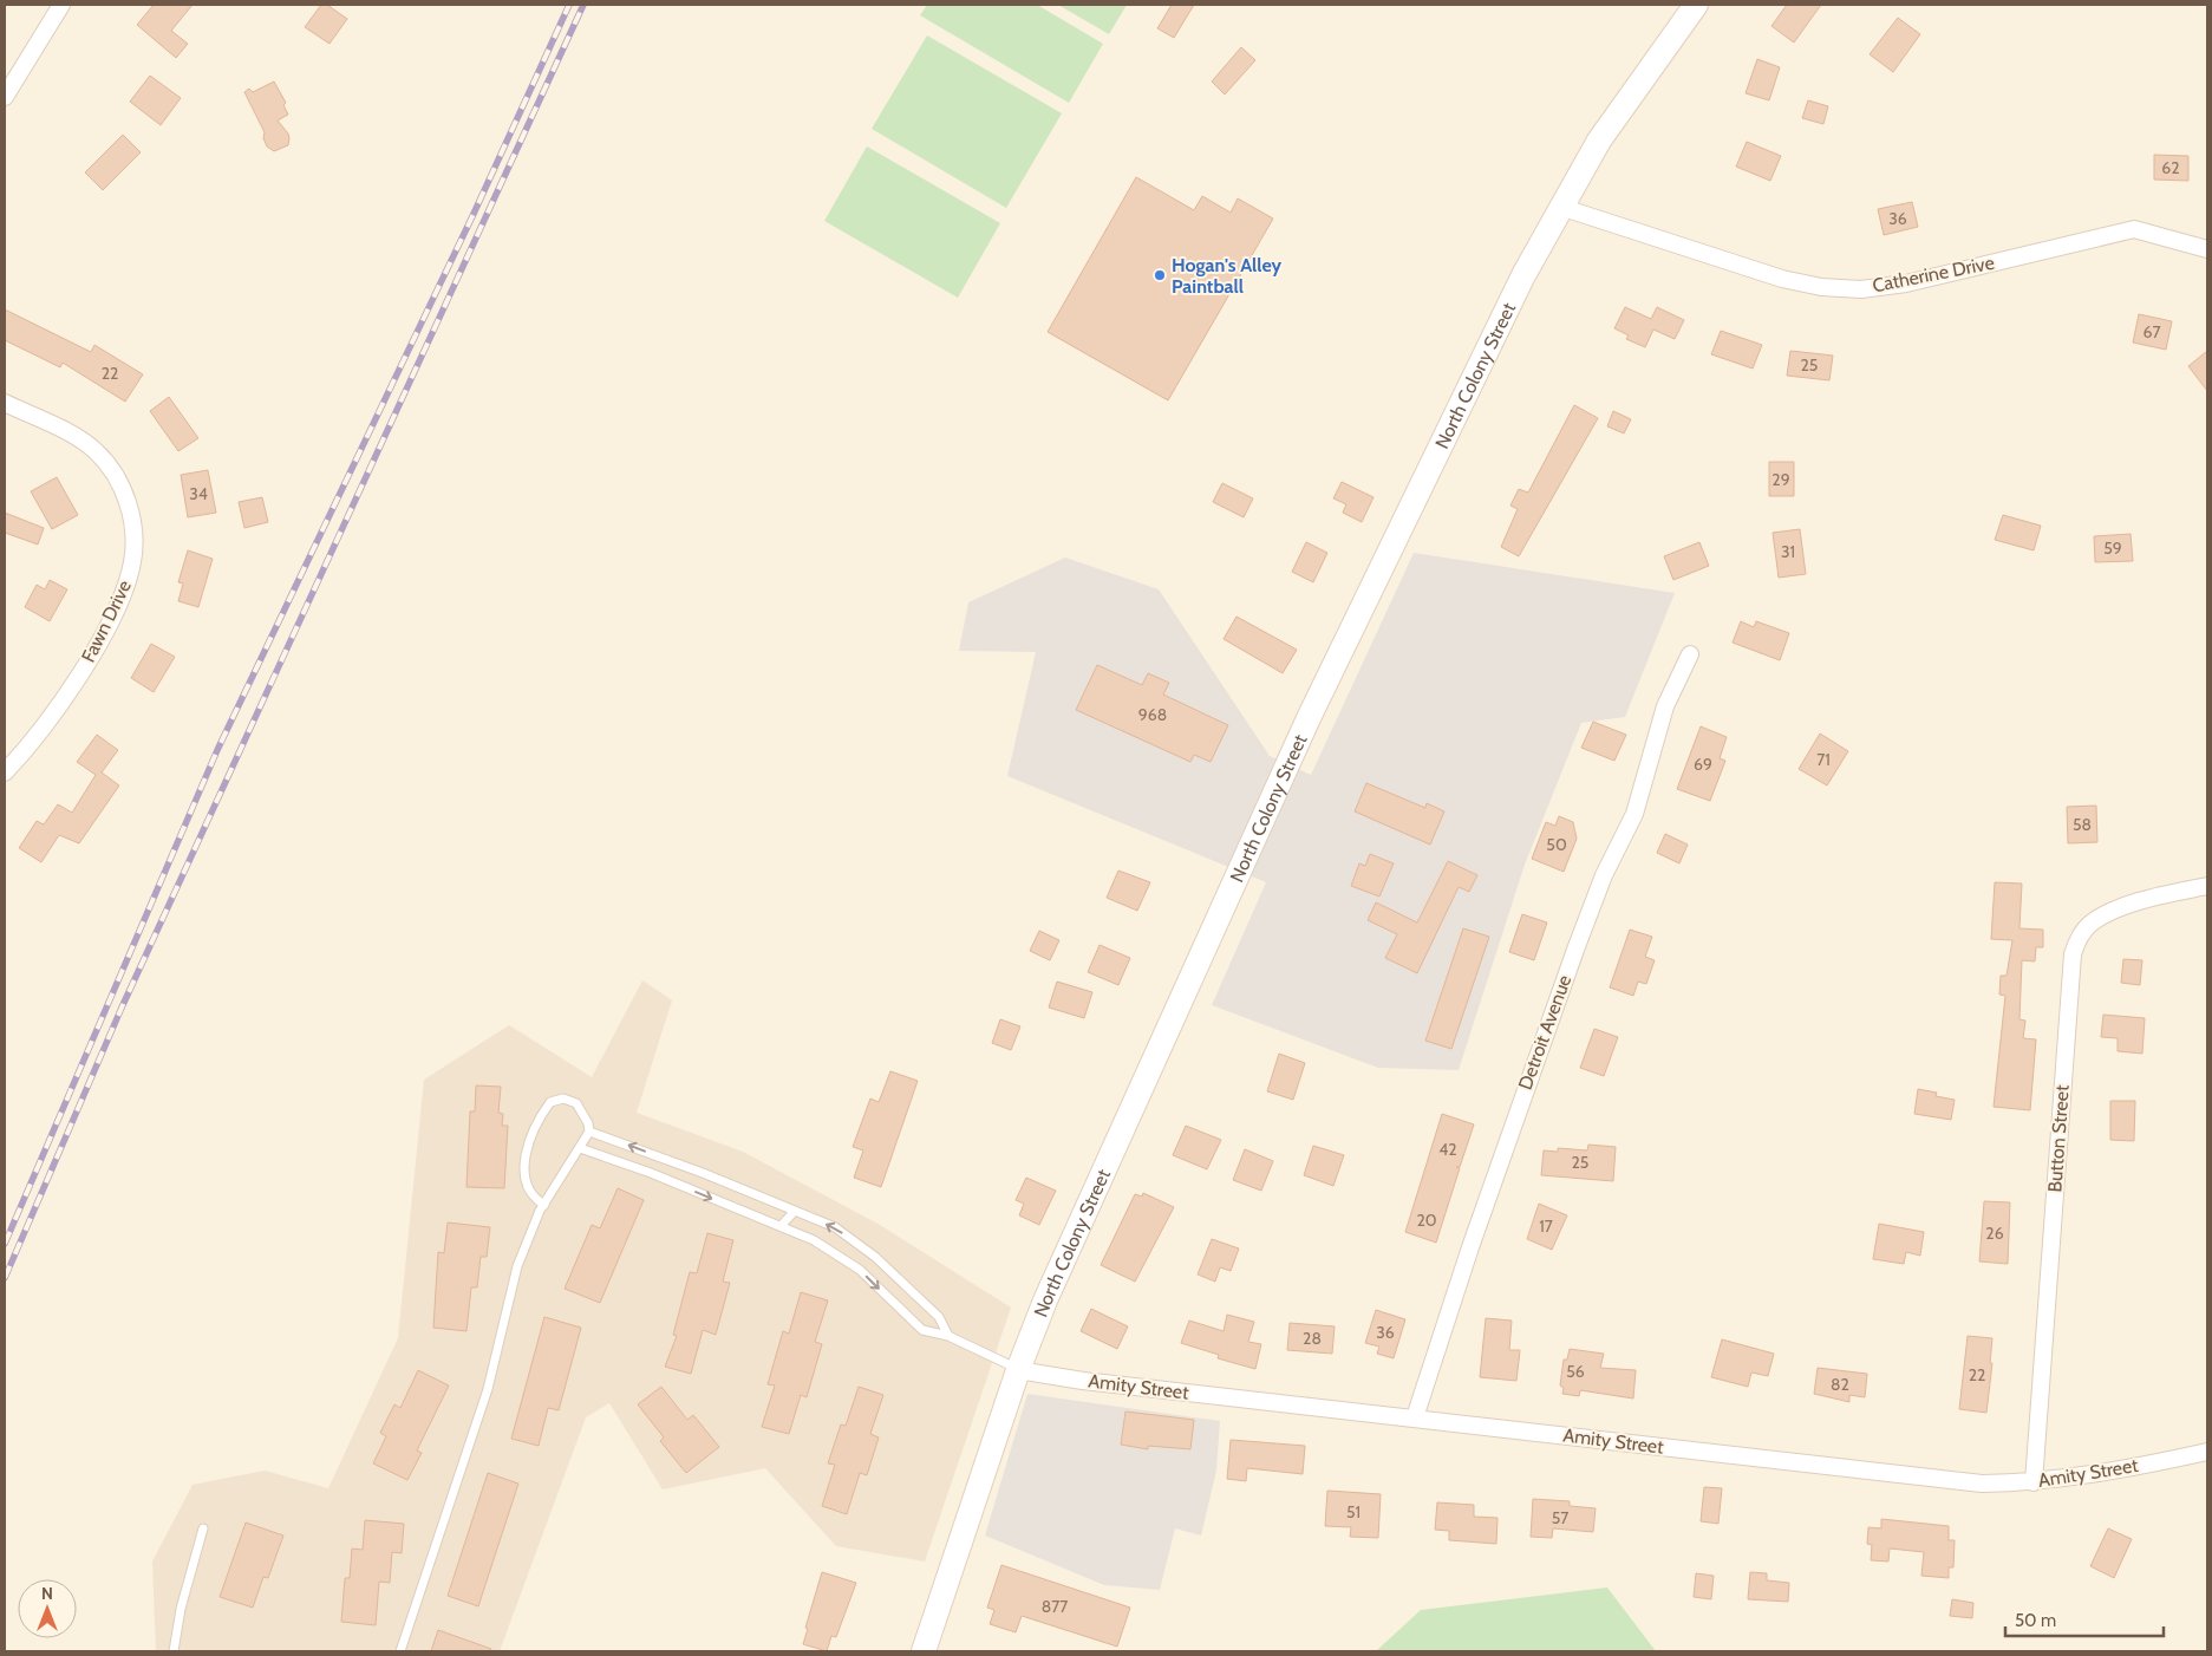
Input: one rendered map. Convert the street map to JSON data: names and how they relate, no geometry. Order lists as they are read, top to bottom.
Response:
{
  "streets": {
    "main road": ["North Colony Street"],
    "street": [
      "Catherine Drive",
      "Fawn Drive",
      "Detroit Avenue",
      "Button Street",
      "Amity Street"
    ]
  },
  "crossings": [
    ["Catherine Drive", "North Colony Street"],
    ["North Colony Street", "Amity Street"],
    ["Detroit Avenue", "Amity Street"],
    ["Button Street", "Amity Street"]
  ],
  "places": ["Hogan's Alley Paintball"],
  "house_numbers": [
    "62",
    "36",
    "67",
    "25",
    "22",
    "29",
    "34",
    "59",
    "31",
    "968",
    "71",
    "69",
    "58",
    "50",
    "42",
    "25",
    "20",
    "17",
    "26",
    "36",
    "28",
    "56",
    "22",
    "82",
    "51",
    "57",
    "877"
  ],
  "scale_bar": "50 m",
  "north": "top"
}
